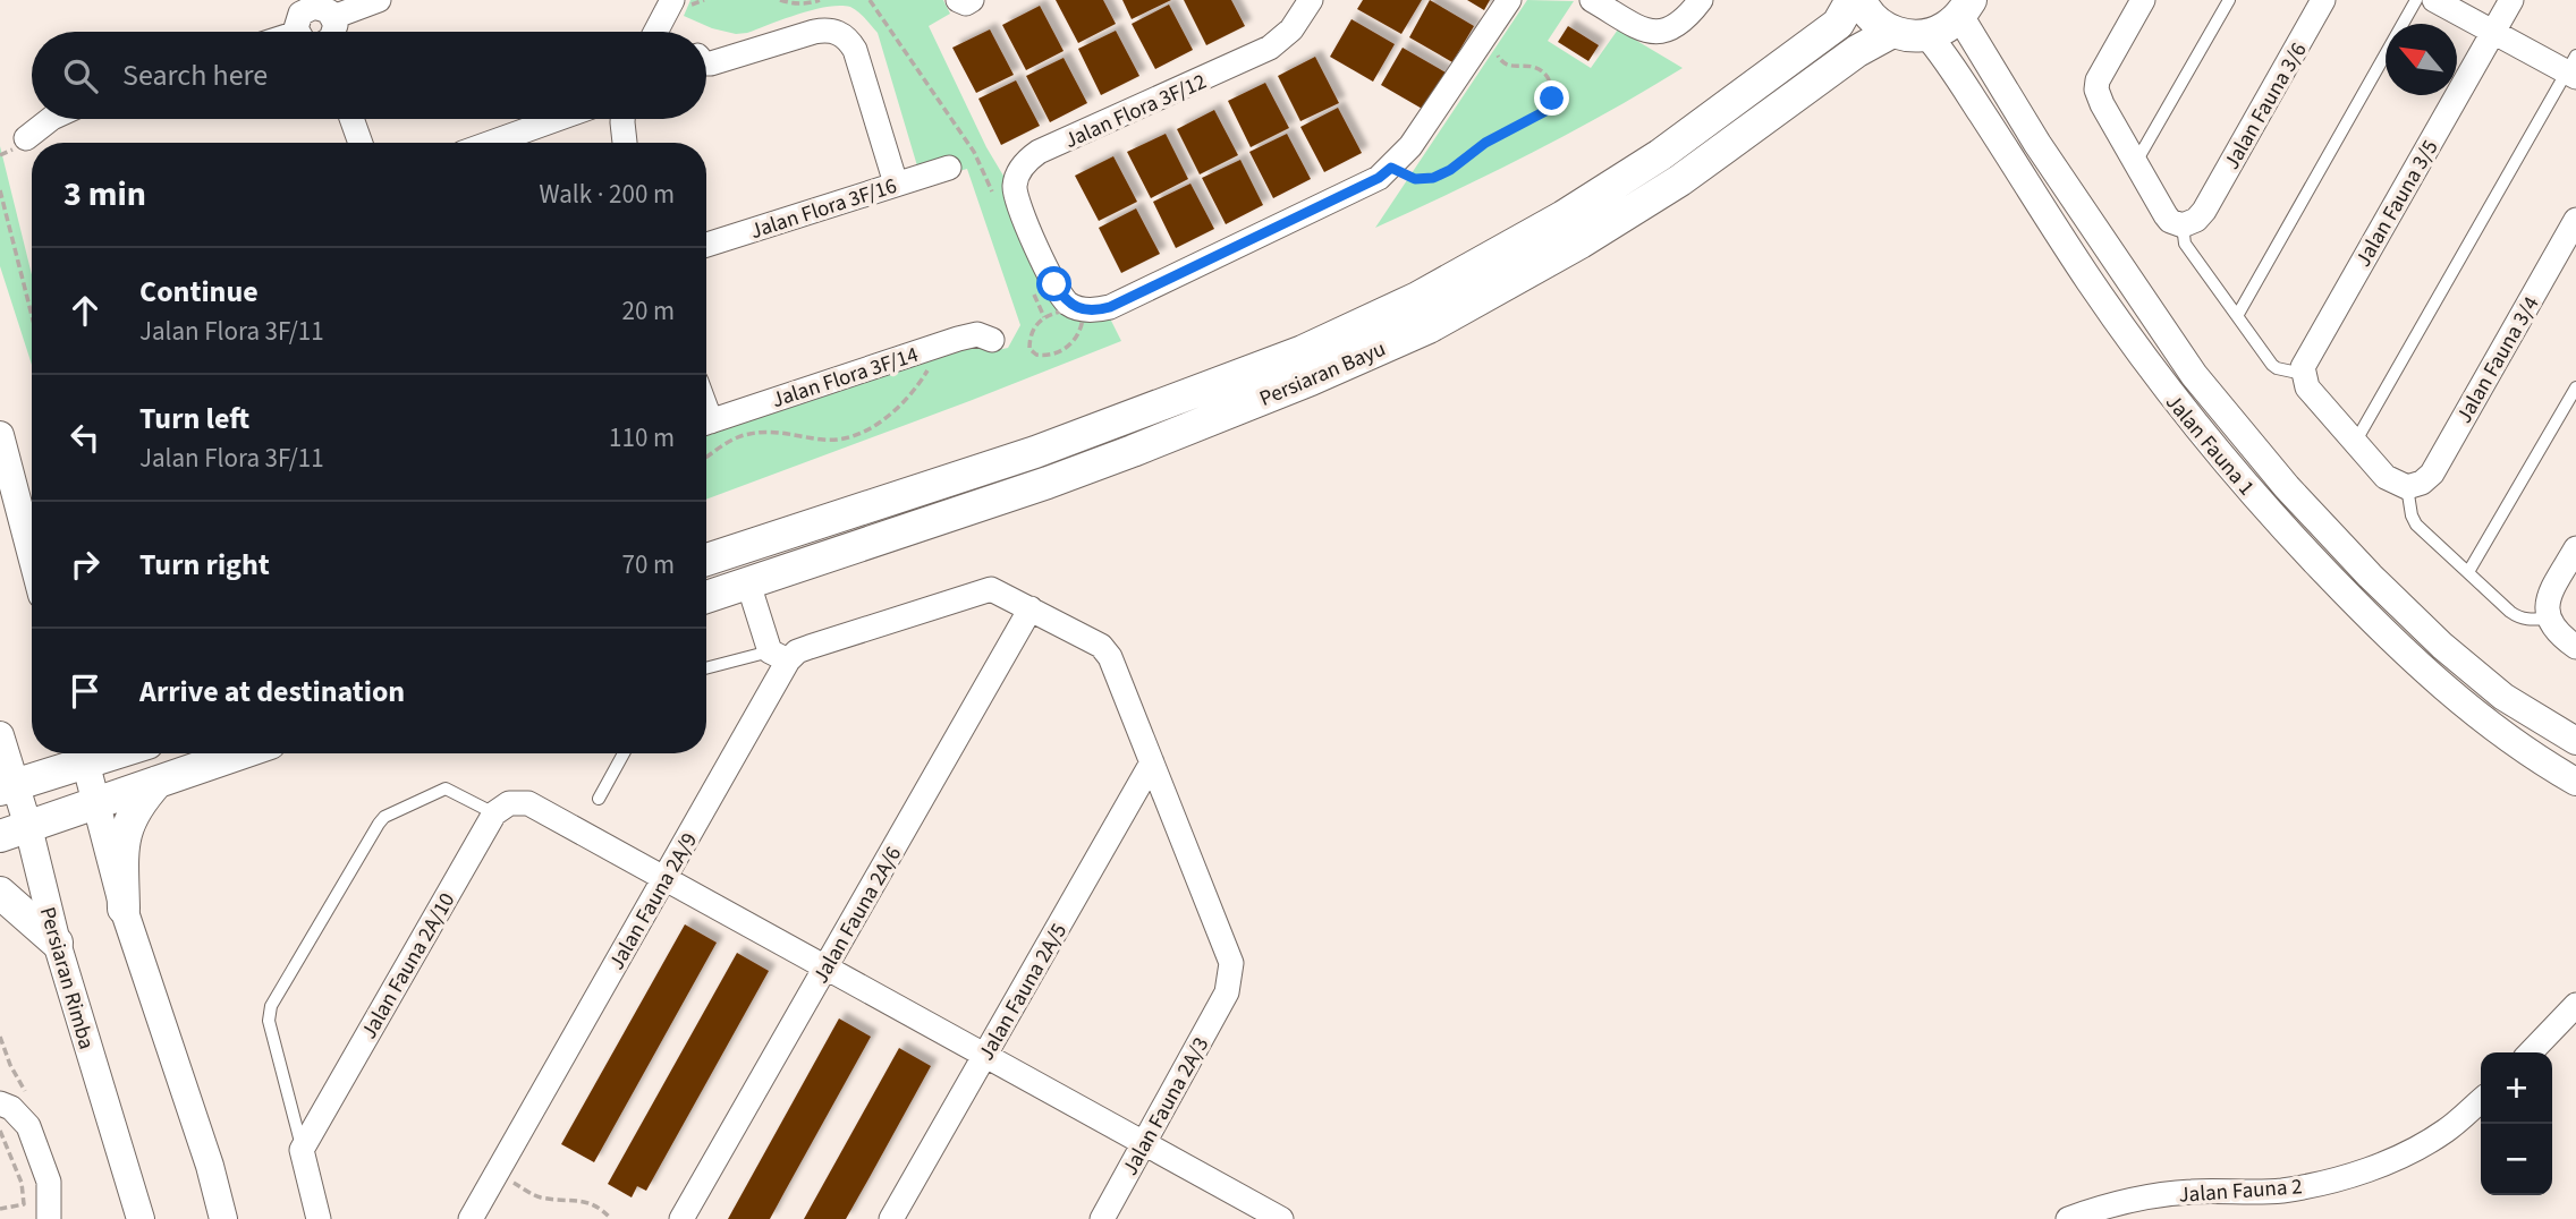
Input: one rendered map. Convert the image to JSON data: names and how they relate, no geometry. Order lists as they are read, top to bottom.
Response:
{
  "streets": {
    "main road": ["Persiaran Bayu"],
    "street": [
      "Jalan Fauna 3/6",
      "Jalan Flora 3F/12",
      "Jalan Fauna 3/5",
      "Jalan Flora 3F/16",
      "Jalan Fauna 3/4",
      "Jalan Flora 3F/14",
      "Jalan Fauna 1",
      "Jalan Fauna 2A/9",
      "Jalan Fauna 2A/6",
      "Jalan Fauna 2A/10",
      "Persiaran Rimba",
      "Jalan Fauna 2A/5",
      "Jalan Fauna 2A/3",
      "Jalan Fauna 2"
    ]
  },
  "crossings": [
    ["Jalan Fauna 2A/5", "Jalan Fauna 2A/3"]
  ],
  "north": "top left",
  "page": {
    "search": "Search here",
    "heading": ["3 min", "Walk · 200 m"],
    "list": [
      ["Continue", "Jalan Flora 3F/11", "20 m"],
      ["Turn left", "Jalan Flora 3F/11", "110 m"],
      ["Turn right", "70 m"],
      "Arrive at destination"
    ],
    "map_buttons": ["+", "−"]
  }
}
